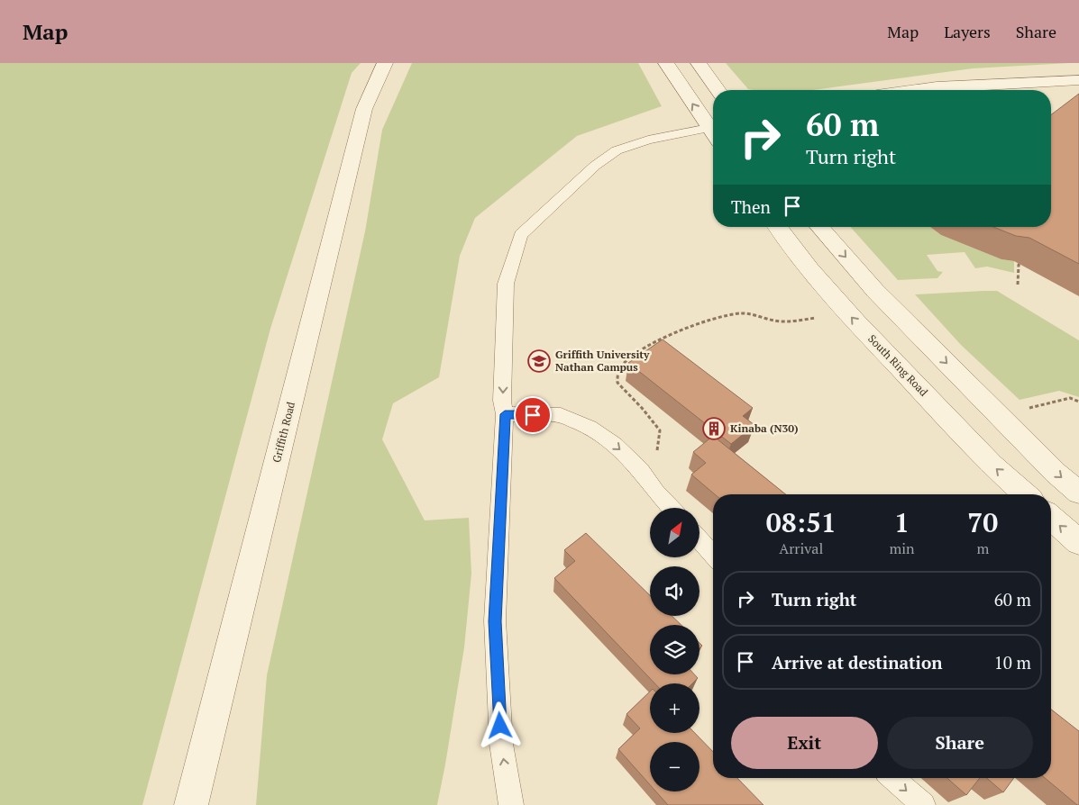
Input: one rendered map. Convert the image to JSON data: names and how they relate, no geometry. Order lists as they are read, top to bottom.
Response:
{
  "streets": {
    "street": ["South Ring Road", "Griffith Road"]
  },
  "places": {
    "school or university": ["Griffith University Nathan Campus"],
    "building": ["Kinaba (N30)"]
  },
  "north": "top right",
  "page": {
    "header": "Map",
    "nav": ["Map", "Layers", "Share"],
    "turn": ["60 m", "Turn right"],
    "then": "Then",
    "eta": [
      "08:51",
      "Arrival",
      "1",
      "min",
      "70",
      "m"
    ],
    "map_buttons": ["+", "−"],
    "list": [
      {
        "name": "Turn right",
        "value": "60 m"
      },
      {
        "name": "Arrive at destination",
        "value": "10 m"
      }
    ],
    "buttons": ["Exit", "Share"]
  }
}
